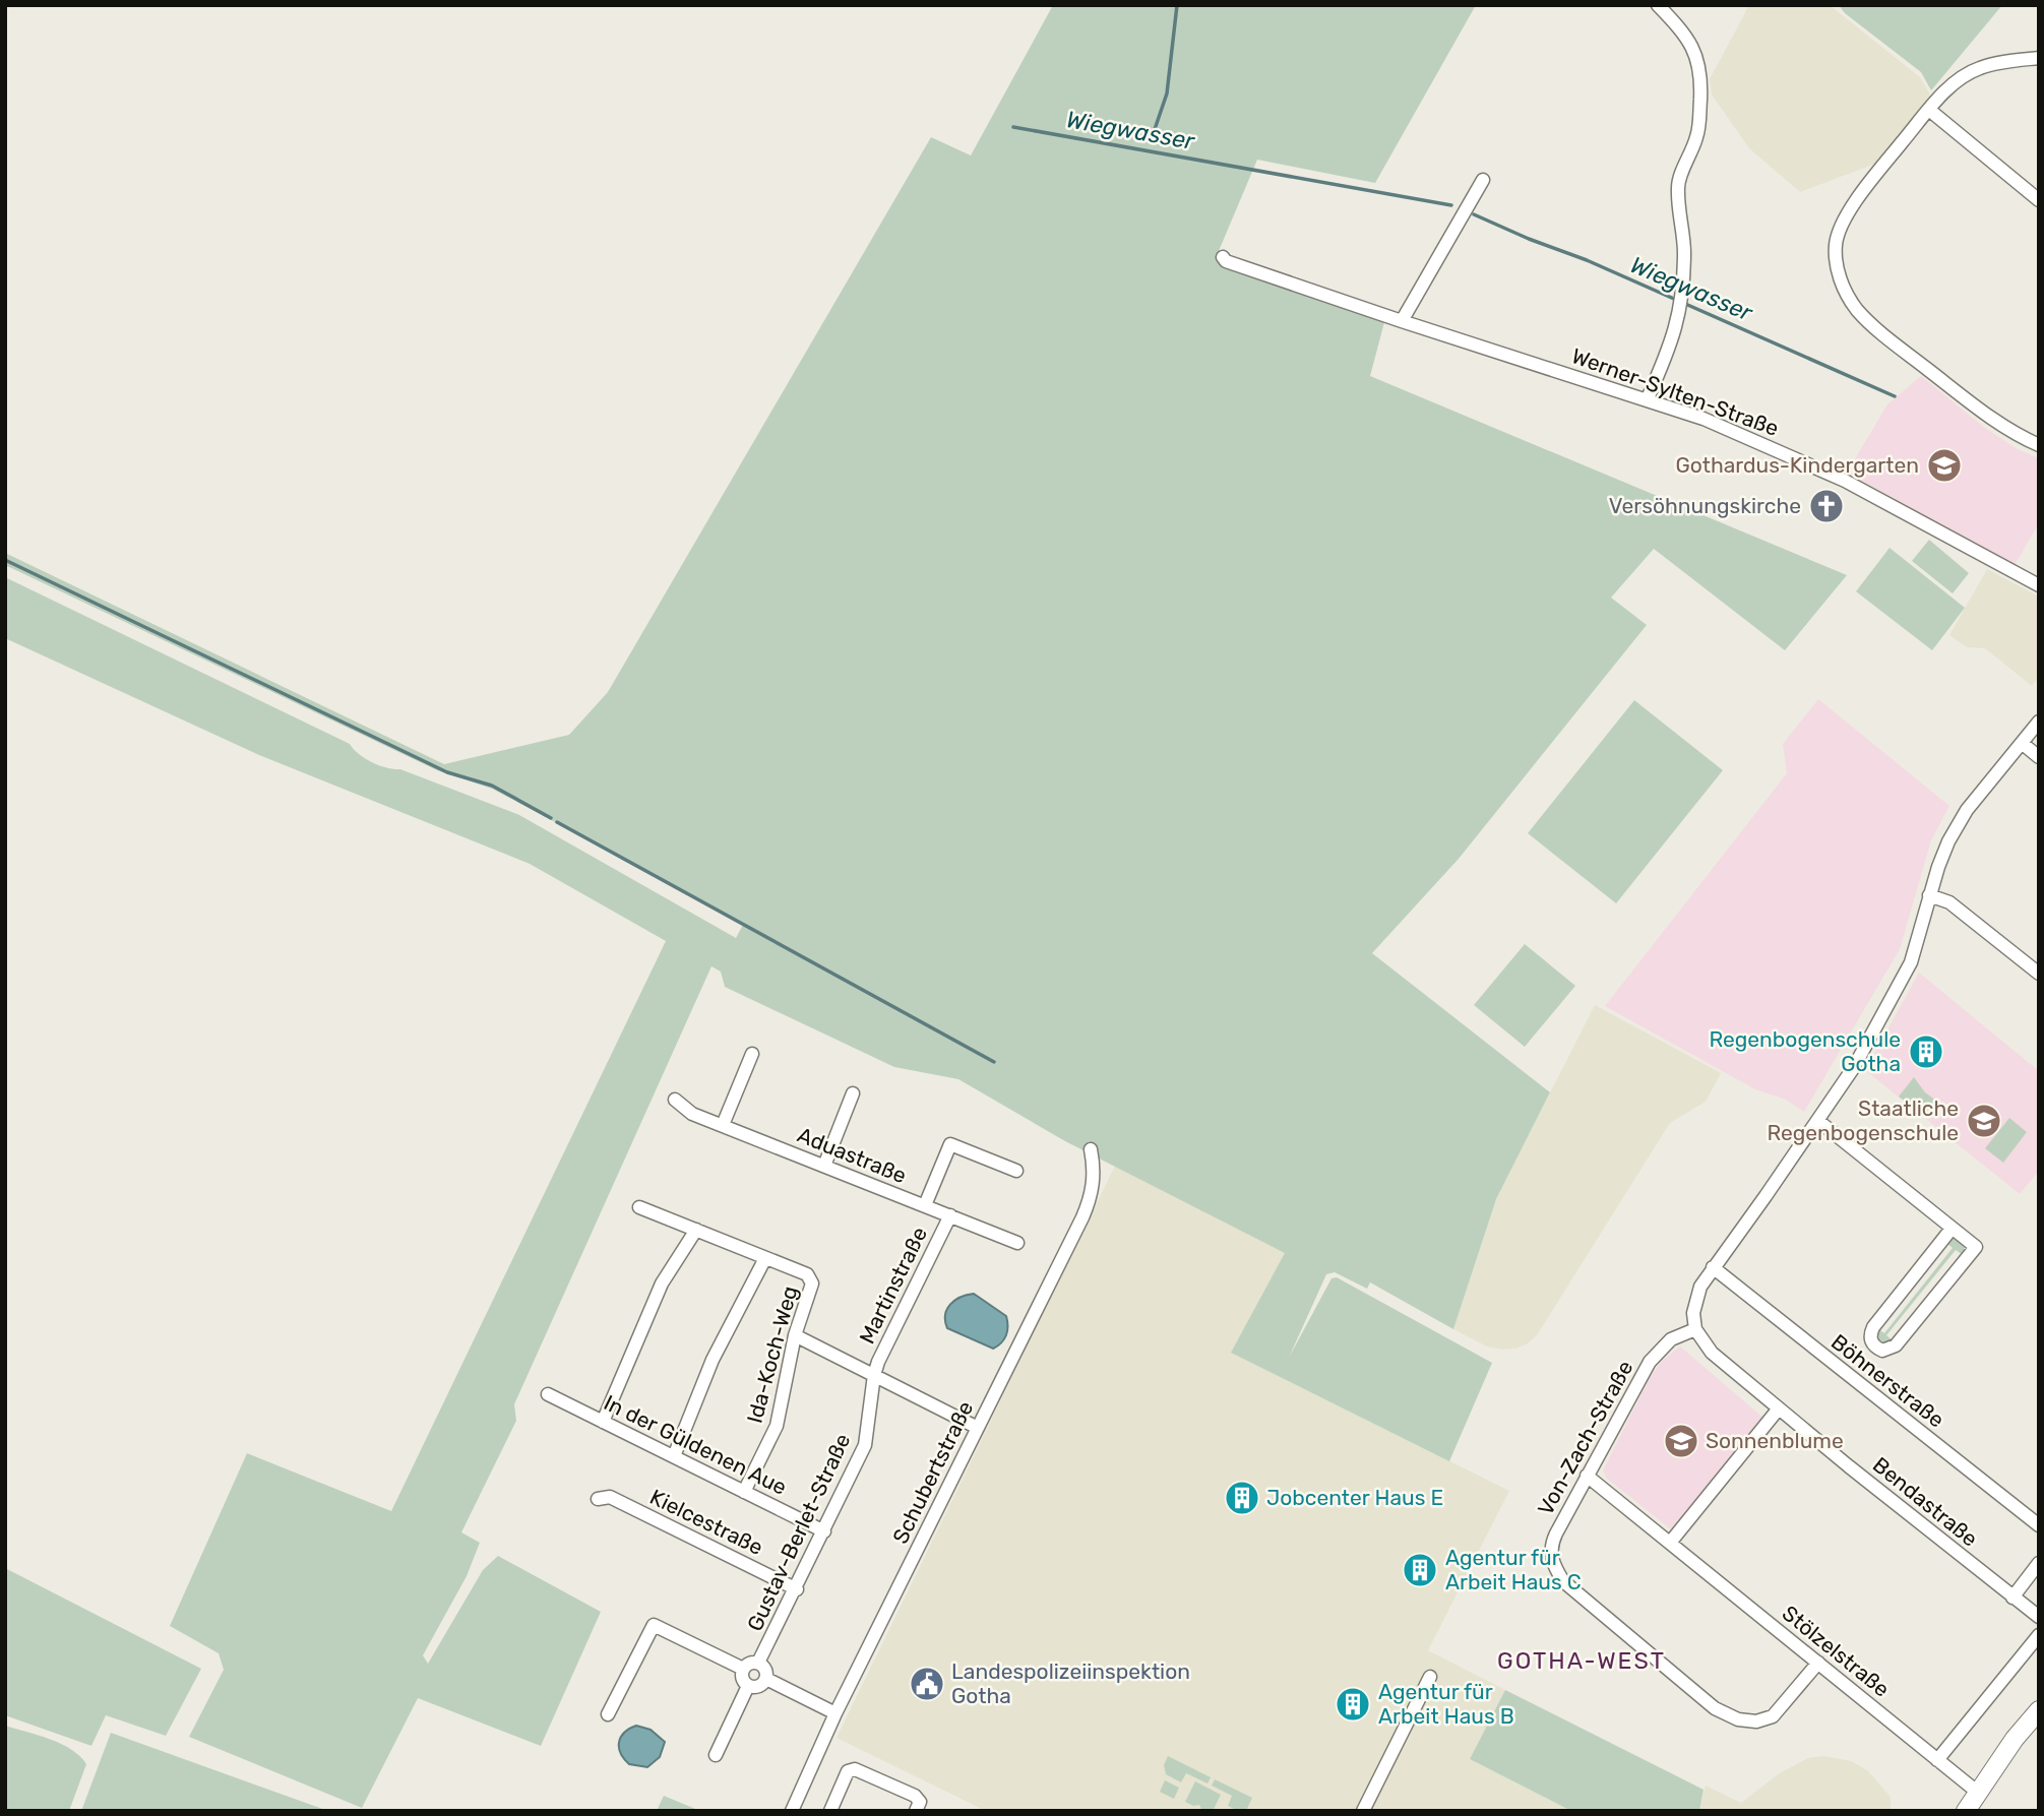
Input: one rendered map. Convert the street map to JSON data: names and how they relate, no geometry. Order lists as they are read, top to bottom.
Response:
{
  "streets": {
    "street": [
      "Werner-Sylten-Straße",
      "Aduastraße",
      "Martinstraße",
      "Ida-Koch-Weg",
      "Böhnerstraße",
      "Von-Zach-Straße",
      "In der Güldenen Aue",
      "Schubertstraße",
      "Bendastraße",
      "Kielcestraße",
      "Gustav-Berlet-Straße",
      "Stölzelstraße"
    ]
  },
  "crossings": [
    ["Aduastraße", "Martinstraße"],
    ["Martinstraße", "Gustav-Berlet-Straße"],
    ["Ida-Koch-Weg", "In der Güldenen Aue"],
    ["Von-Zach-Straße", "Bendastraße"],
    ["Von-Zach-Straße", "Stölzelstraße"],
    ["In der Güldenen Aue", "Gustav-Berlet-Straße"],
    ["Kielcestraße", "Gustav-Berlet-Straße"]
  ],
  "districts": ["GOTHA-WEST"],
  "water": ["Wiegwasser"],
  "places": {
    "school or university": ["Gothardus-Kindergarten", "Staatliche Regenbogenschule", "Sonnenblume"],
    "church": ["Versöhnungskirche"],
    "building": [
      "Regenbogenschule Gotha",
      "Jobcenter Haus E",
      "Agentur für Arbeit Haus C",
      "Agentur für Arbeit Haus B"
    ],
    "public building": ["Landespolizeiinspektion Gotha"]
  }
}
